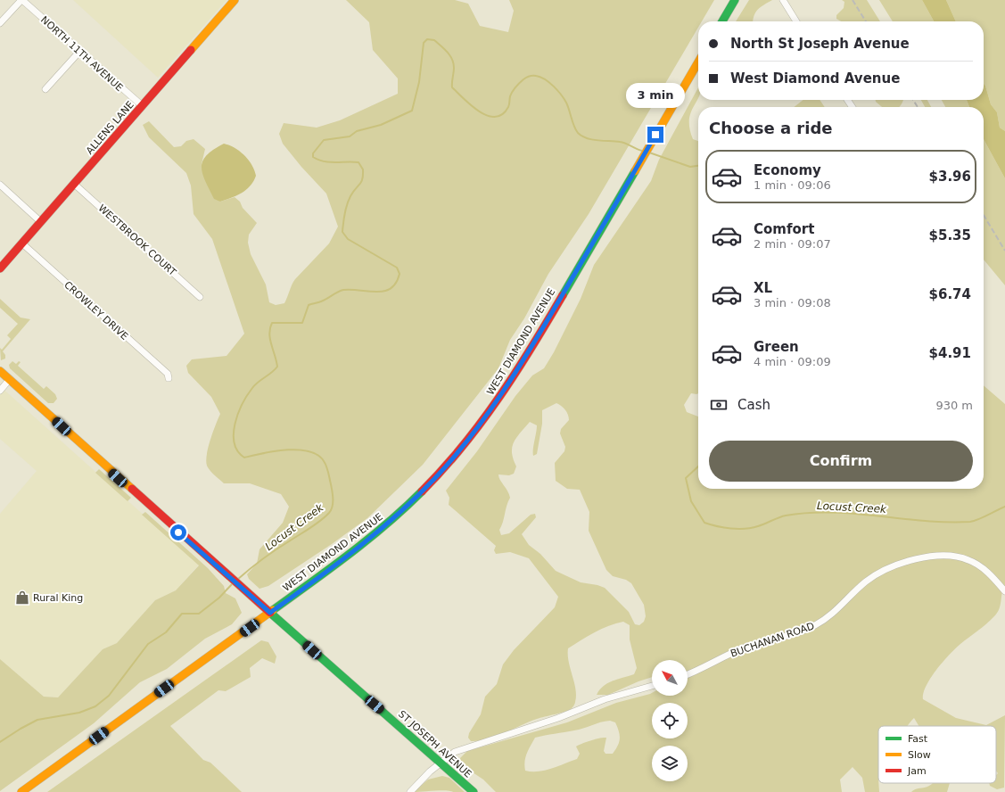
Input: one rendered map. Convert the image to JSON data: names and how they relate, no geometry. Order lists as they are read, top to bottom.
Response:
{
  "streets": {
    "main road": ["ALLENS LANE", "WEST DIAMOND AVENUE", "ST JOSEPH AVENUE"],
    "street": [
      "NORTH 11TH AVENUE",
      "WESTBROOK COURT",
      "CROWLEY DRIVE",
      "BUCHANAN ROAD"
    ]
  },
  "crossings": [
    ["NORTH 11TH AVENUE", "ALLENS LANE"],
    ["ALLENS LANE", "WESTBROOK COURT"],
    ["ALLENS LANE", "CROWLEY DRIVE"],
    ["WEST DIAMOND AVENUE", "ST JOSEPH AVENUE"]
  ],
  "water": ["Locust Creek"],
  "places": {
    "shop": ["Rural King"]
  },
  "legend": ["Fast", "Slow", "Jam"],
  "north": "top left",
  "page": {
    "banner": ["North St Joseph Avenue", "West Diamond Avenue"],
    "bubble": "3 min",
    "heading": "Choose a ride",
    "list": [
      {
        "name": "Economy",
        "note": "1 min · 09:06",
        "value": "$3.96"
      },
      {
        "name": "Comfort",
        "note": "2 min · 09:07",
        "value": "$5.35"
      },
      {
        "name": "XL",
        "note": "3 min · 09:08",
        "value": "$6.74"
      },
      {
        "name": "Green",
        "note": "4 min · 09:09",
        "value": "$4.91"
      }
    ],
    "pay": ["Cash", "930 m"],
    "buttons": "Confirm"
  }
}
